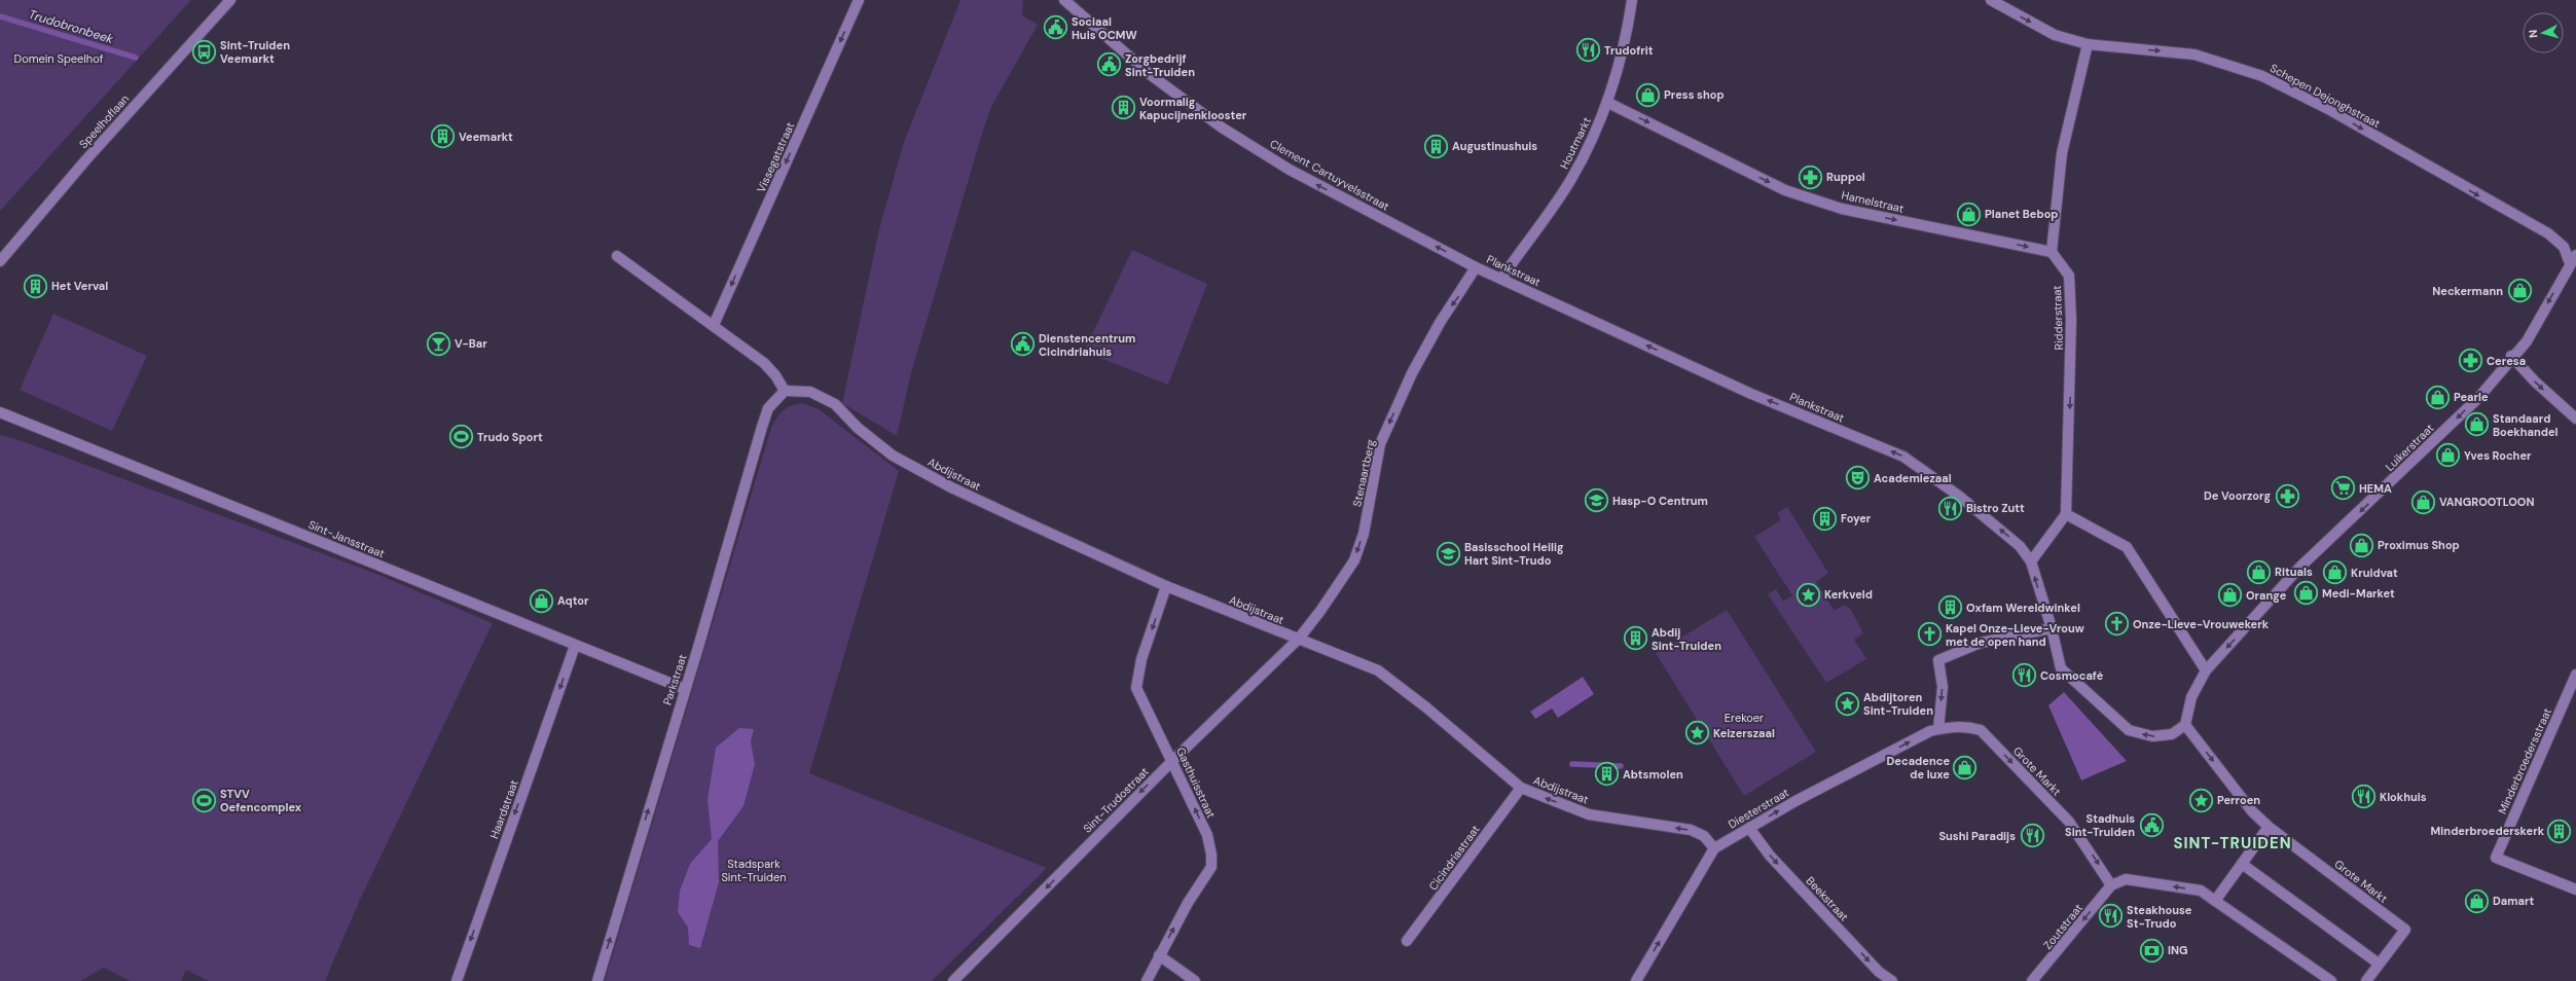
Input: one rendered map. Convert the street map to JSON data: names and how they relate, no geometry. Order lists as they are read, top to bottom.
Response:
{
  "streets": {
    "street": [
      "Schepen Dejonghstraat",
      "Speelhoflaan",
      "Houtmarkt",
      "Vissegatstraat",
      "Clement Cartuyvelsstraat",
      "Hamelstraat",
      "Plankstraat",
      "Ridderstraat",
      "Luikerstraat",
      "Stenaartberg",
      "Abdijstraat",
      "Sint-Jansstraat",
      "Parkstraat",
      "Minderbroedersstraat",
      "Grote Markt",
      "Gasthuisstraat",
      "Sint-Trudostraat",
      "Diesterstraat",
      "Haardstraat",
      "Cicindriastraat",
      "Beekstraat",
      "Zoutstraat"
    ]
  },
  "crossings": [
    ["Schepen Dejonghstraat", "Luikerstraat"],
    ["Houtmarkt", "Hamelstraat"],
    ["Houtmarkt", "Plankstraat"],
    ["Clement Cartuyvelsstraat", "Plankstraat"],
    ["Clement Cartuyvelsstraat", "Stenaartberg"],
    ["Hamelstraat", "Ridderstraat"],
    ["Plankstraat", "Luikerstraat"],
    ["Plankstraat", "Stenaartberg"],
    ["Plankstraat", "Grote Markt"],
    ["Luikerstraat", "Grote Markt"],
    ["Stenaartberg", "Abdijstraat"],
    ["Stenaartberg", "Sint-Trudostraat"],
    ["Abdijstraat", "Parkstraat"],
    ["Abdijstraat", "Gasthuisstraat"],
    ["Abdijstraat", "Sint-Trudostraat"],
    ["Abdijstraat", "Diesterstraat"],
    ["Abdijstraat", "Cicindriastraat"],
    ["Sint-Jansstraat", "Parkstraat"],
    ["Sint-Jansstraat", "Haardstraat"],
    ["Grote Markt", "Diesterstraat"],
    ["Grote Markt", "Zoutstraat"],
    ["Gasthuisstraat", "Sint-Trudostraat"],
    ["Diesterstraat", "Beekstraat"]
  ],
  "one_way": [
    "Schepen Dejonghstraat",
    "Vissegatstraat",
    "Clement Cartuyvelsstraat",
    "Hamelstraat",
    "Plankstraat",
    "Ridderstraat",
    "Luikerstraat",
    "Stenaartberg",
    "Parkstraat",
    "Grote Markt",
    "Sint-Trudostraat",
    "Diesterstraat",
    "Haardstraat",
    "Beekstraat",
    "Zoutstraat"
  ],
  "districts": ["SINT-TRUIDEN"],
  "water": ["Trudobronbeek"],
  "parks": ["Domein Speelhof", "Erekoer", "Stadspark Sint-Truiden"],
  "places": {
    "public building": [
      "Sociaal Huis OCMW",
      "Zorgbedrijf Sint-Truiden",
      "Dienstencentrum Cicindriahuis",
      "Stadhuis Sint-Truiden"
    ],
    "restaurant": [
      "Trudofrit",
      "Bistro Zutt",
      "Cosmocafė",
      "Klokhuis",
      "Sushi Paradijs",
      "Steakhouse St-Trudo"
    ],
    "bus stop": ["Sint-Truiden Veemarkt"],
    "shop": [
      "Press shop",
      "Planet Bebop",
      "Neckermann",
      "Pearle",
      "Standaard Boekhandel",
      "Yves Rocher",
      "VANGROOTLOON",
      "Proximus Shop",
      "Rituals",
      "Kruidvat",
      "Medi-Market",
      "Orange",
      "Aqtor",
      "Decadence de luxe",
      "Damart"
    ],
    "building": [
      "Voormalig Kapucijnenklooster",
      "Veemarkt",
      "Augustinushuis",
      "Het Verval",
      "Foyer",
      "Oxfam Wereldwinkel",
      "Abdij Sint-Truiden",
      "Abtsmolen",
      "Minderbroederskerk"
    ],
    "pharmacy": ["Ruppol", "Ceresa", "De Voorzorg"],
    "bar": ["V-Bar"],
    "sports": ["Trudo Sport", "STVV Oefencomplex"],
    "theatre": ["Academiezaal"],
    "supermarket": ["HEMA"],
    "school or university": ["Hasp-O Centrum", "Basisschool Heilig Hart Sint-Trudo"],
    "place": [
      "Kerkveld",
      "Abdijtoren Sint-Truiden",
      "Keizerszaal",
      "Perroen"
    ],
    "church": ["Onze-Lieve-Vrouwekerk", "Kapel Onze-Lieve-Vrouw met de open hand"],
    "bank": ["ING"]
  },
  "north": "left"
}
